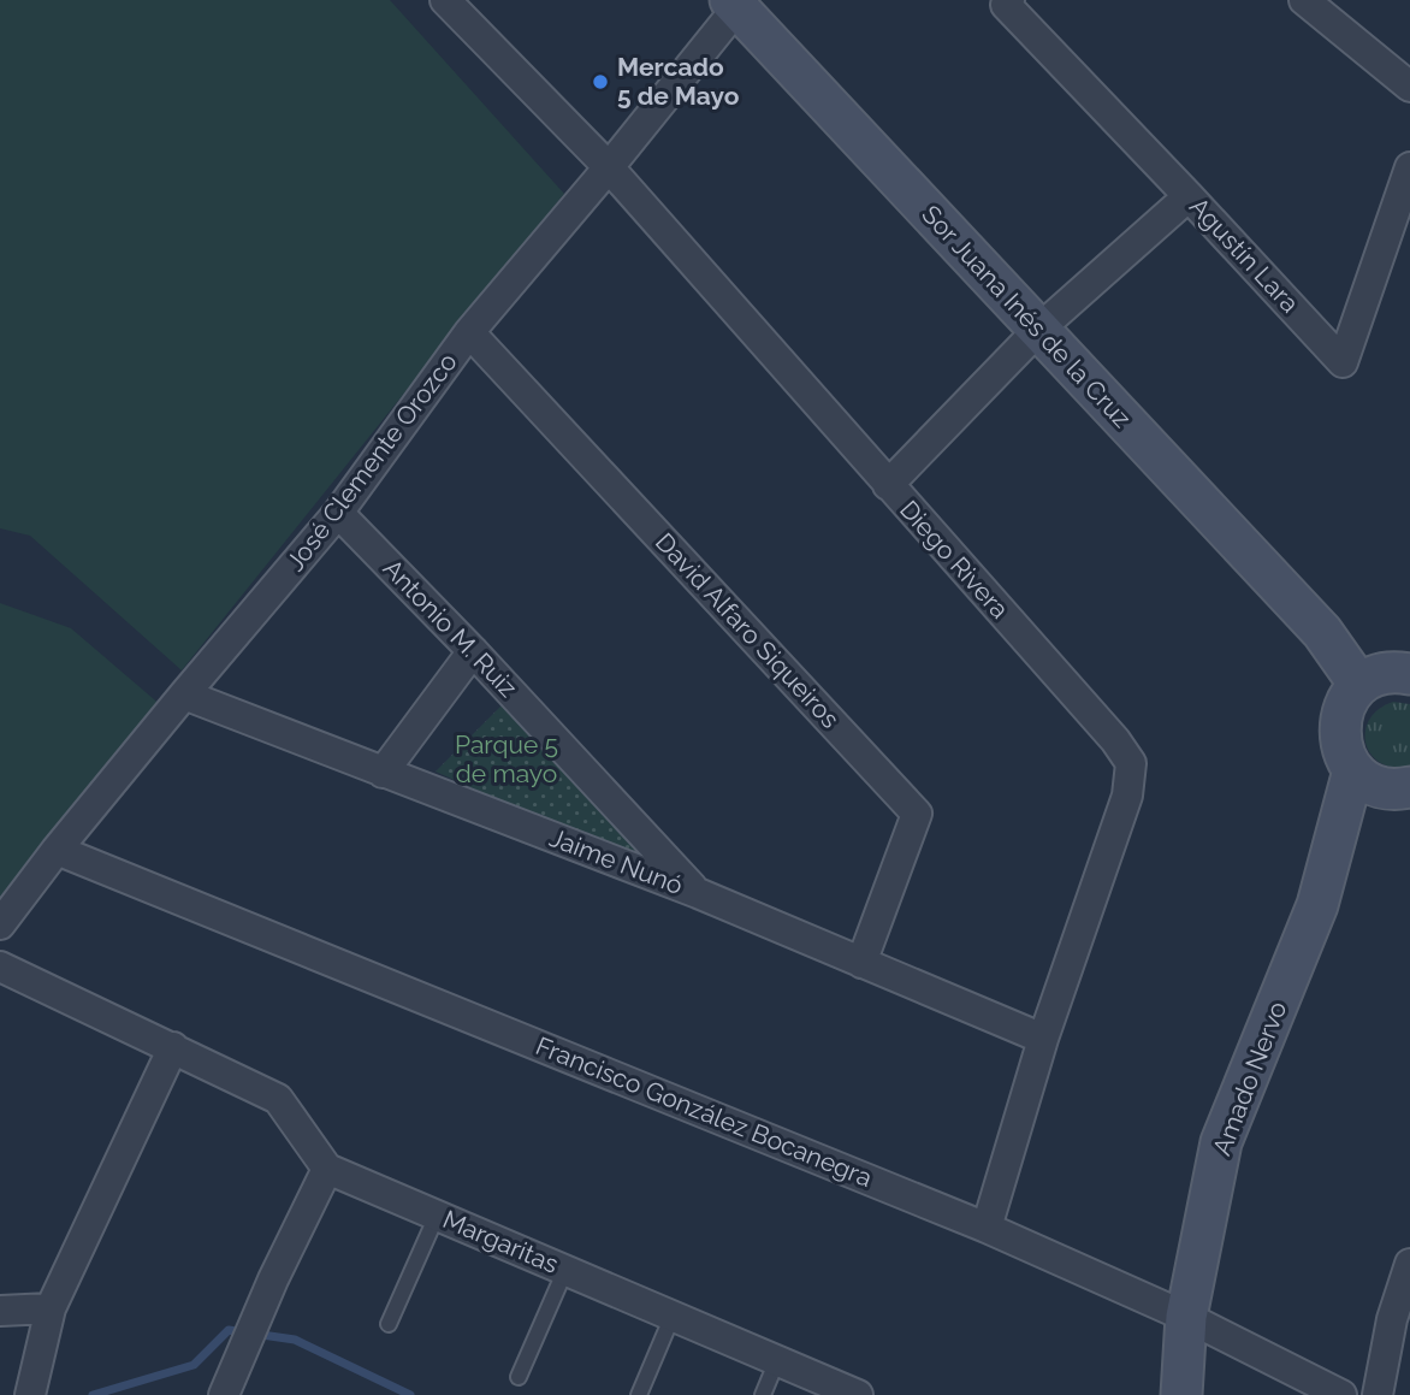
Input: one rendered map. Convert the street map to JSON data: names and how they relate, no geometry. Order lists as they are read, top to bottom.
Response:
{
  "streets": {
    "main road": ["Sor Juana Inés de la Cruz", "Amado Nervo"],
    "street": [
      "Agustín Lara",
      "José Clemente Orozco",
      "Diego Rivera",
      "Antonio M. Ruiz",
      "David Alfaro Siqueiros",
      "Jaime Nunó",
      "Francisco González Bocanegra",
      "Margaritas"
    ]
  },
  "crossings": [
    ["Sor Juana Inés de la Cruz", "José Clemente Orozco"],
    ["José Clemente Orozco", "Diego Rivera"],
    ["José Clemente Orozco", "Antonio M. Ruiz"],
    ["José Clemente Orozco", "David Alfaro Siqueiros"],
    ["José Clemente Orozco", "Jaime Nunó"],
    ["José Clemente Orozco", "Francisco González Bocanegra"],
    ["Diego Rivera", "Jaime Nunó"],
    ["Diego Rivera", "Francisco González Bocanegra"],
    ["Antonio M. Ruiz", "Jaime Nunó"],
    ["David Alfaro Siqueiros", "Jaime Nunó"],
    ["Amado Nervo", "Francisco González Bocanegra"]
  ],
  "parks": ["Parque 5 de mayo"],
  "places": ["Mercado 5 de Mayo"]
}
